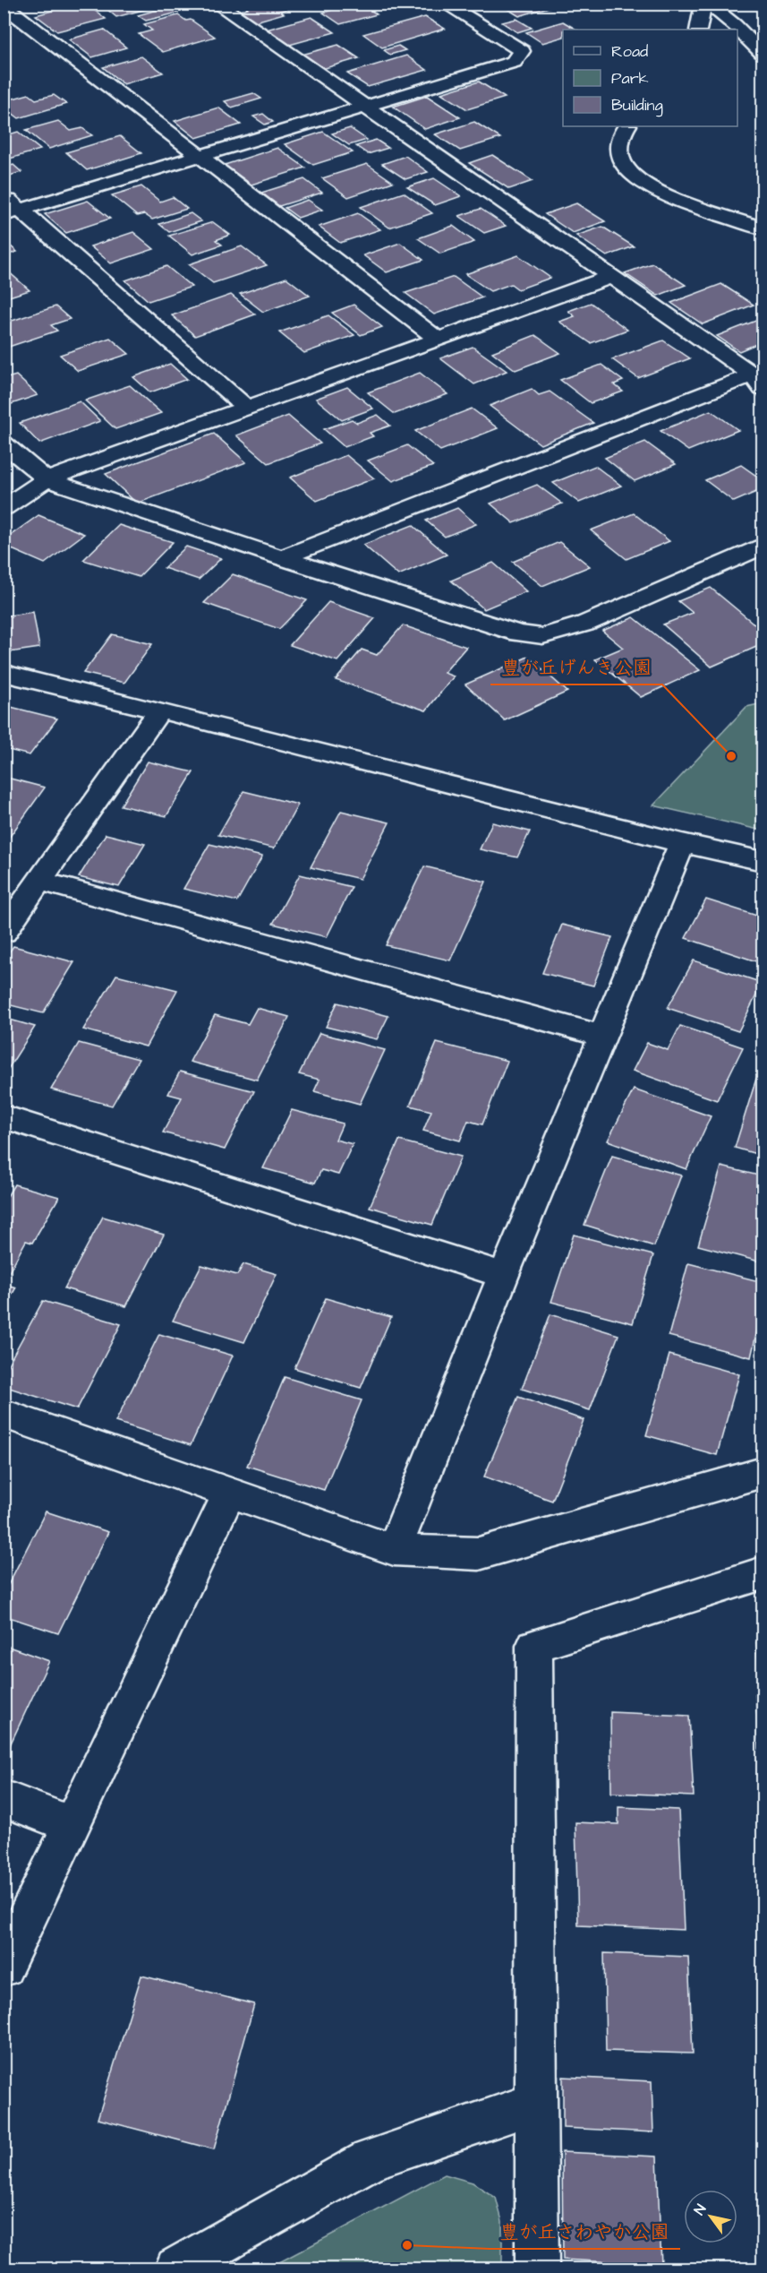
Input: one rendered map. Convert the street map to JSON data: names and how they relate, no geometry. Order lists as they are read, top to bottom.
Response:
{
  "places": ["豊が丘げんき公園", "豊が丘さわやか公園"],
  "legend": ["Road", "Park", "Building"],
  "north": "top left"
}
